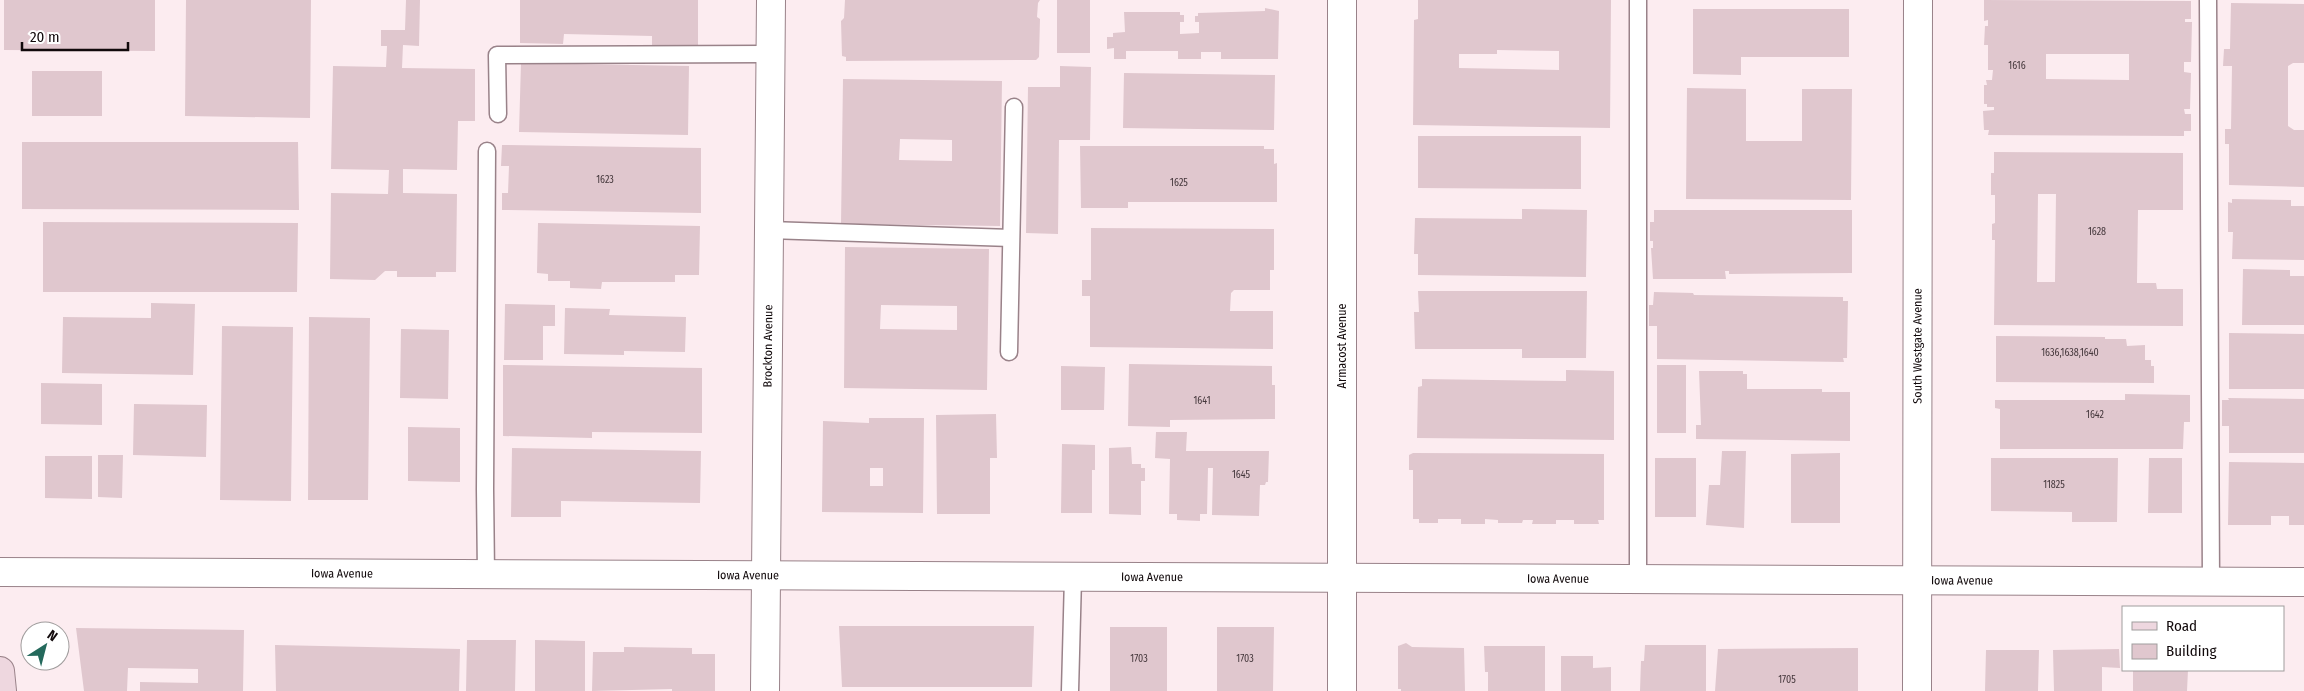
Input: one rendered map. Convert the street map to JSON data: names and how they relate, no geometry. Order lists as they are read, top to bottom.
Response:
{
  "streets": {
    "street": [
      "Brockton Avenue",
      "Armacost Avenue",
      "South Westgate Avenue",
      "Iowa Avenue"
    ]
  },
  "crossings": [
    ["Brockton Avenue", "Iowa Avenue"],
    ["Armacost Avenue", "Iowa Avenue"],
    ["South Westgate Avenue", "Iowa Avenue"]
  ],
  "house_numbers": [
    "1616",
    "1623",
    "1625",
    "1628",
    "1636,1638,1640",
    "1641",
    "1642",
    "1645",
    "11825",
    "1703",
    "1703",
    "1705"
  ],
  "legend": ["Road", "Building"],
  "scale_bar": "20 m",
  "north": "top right"
}
